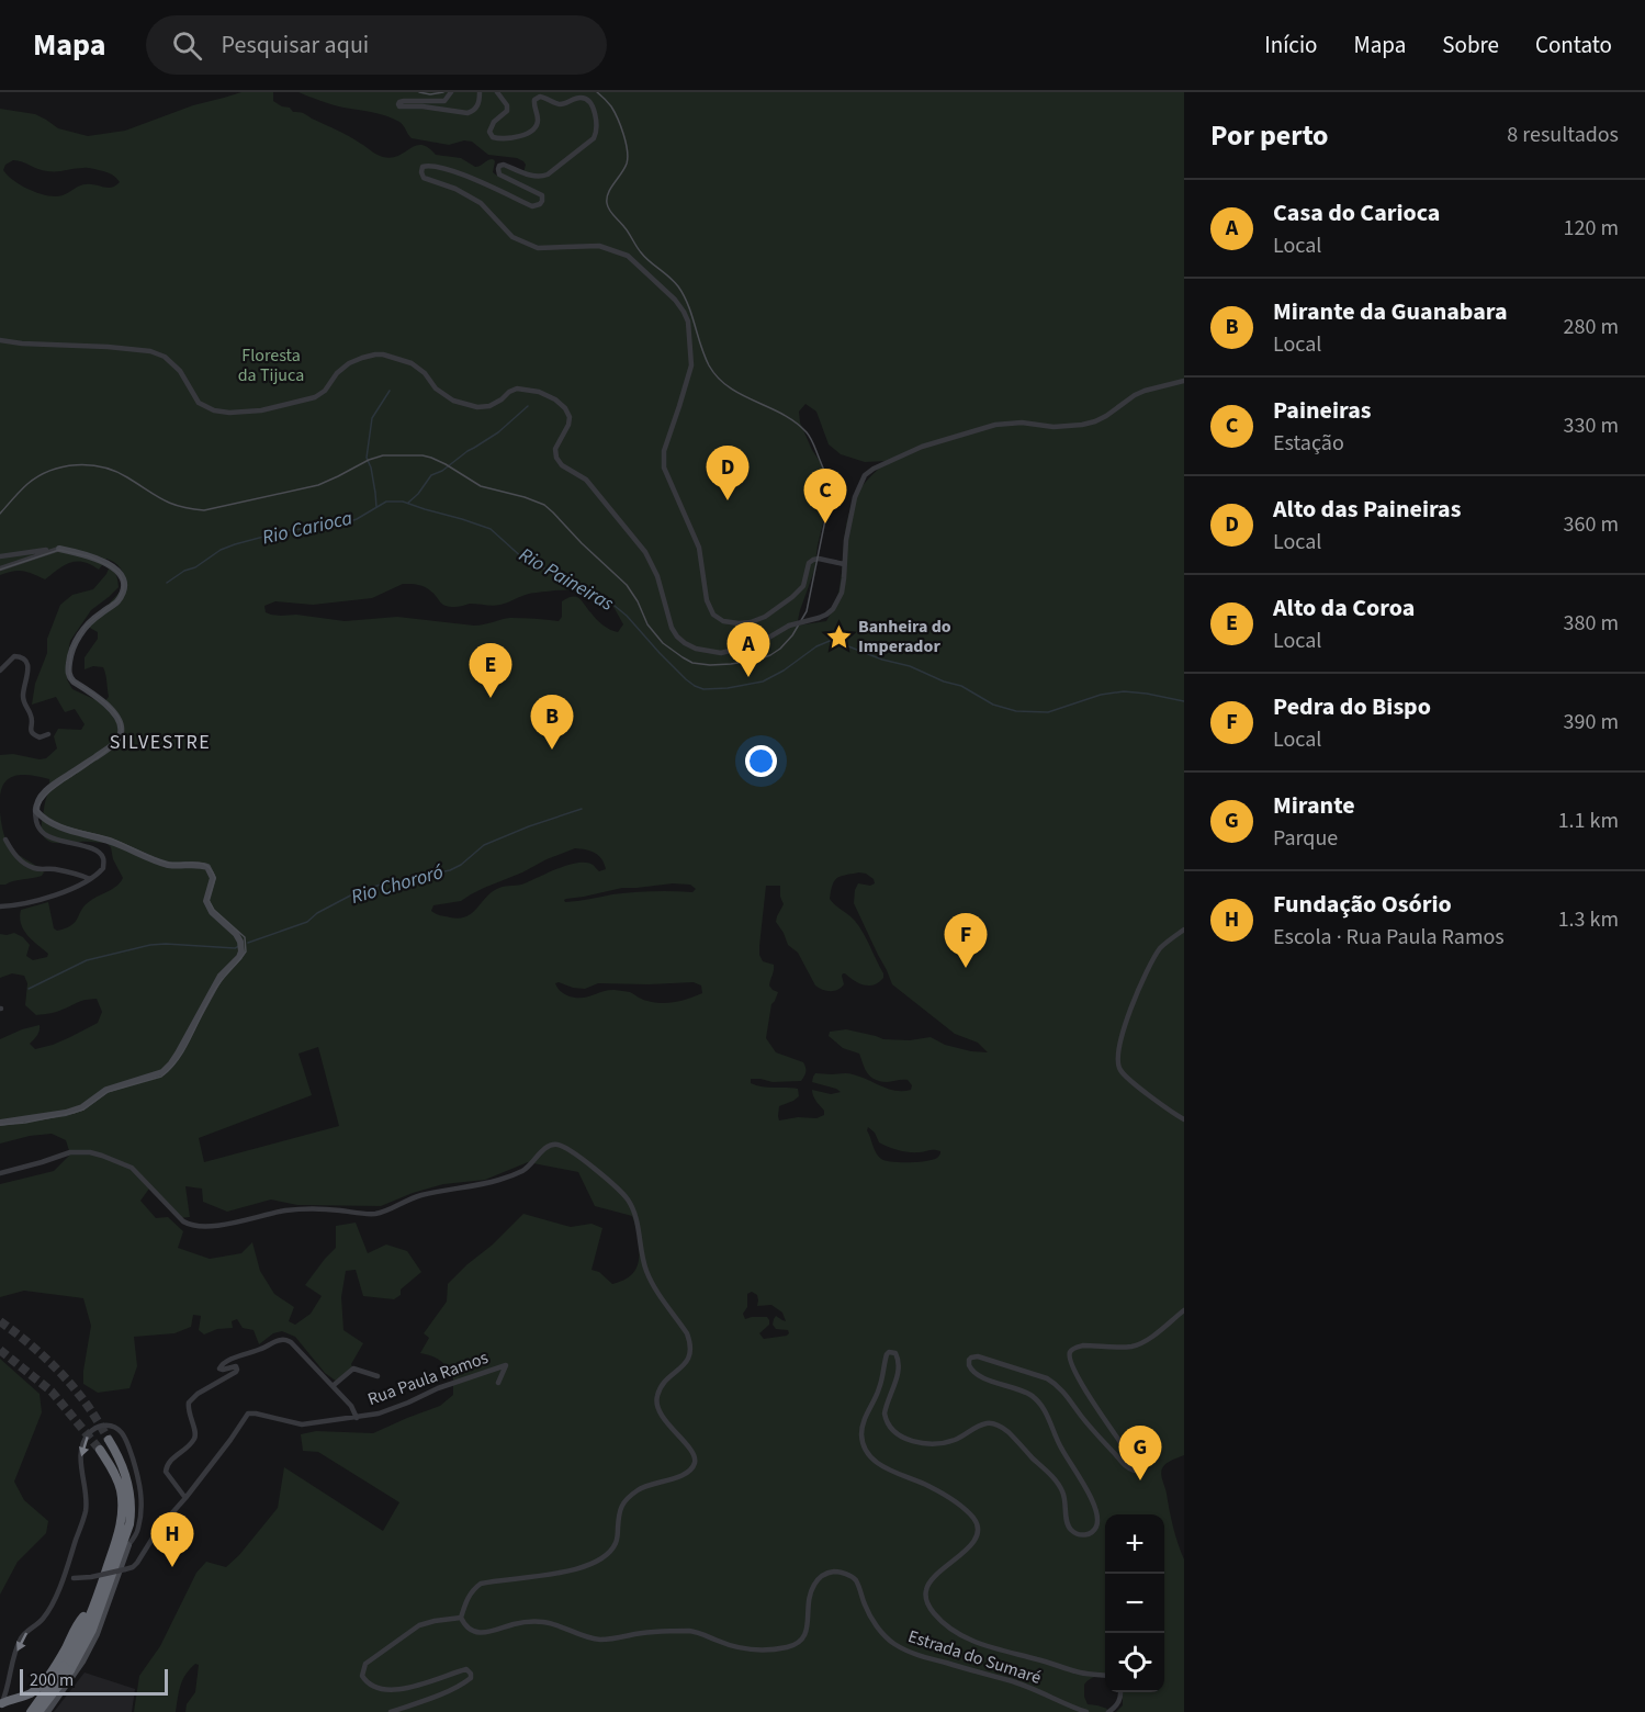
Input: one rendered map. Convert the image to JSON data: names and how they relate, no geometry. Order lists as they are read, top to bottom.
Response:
{
  "streets": {
    "street": ["Rua Paula Ramos", "Estrada do Sumaré"]
  },
  "districts": ["SILVESTRE"],
  "water": ["Rio Carioca", "Rio Paineiras", "Rio Chororó"],
  "parks": ["Floresta da Tijuca"],
  "places": {
    "place": ["Banheira do Imperador"]
  },
  "scale_bar": "200 m",
  "page": {
    "header": "Mapa",
    "search": "Pesquisar aqui",
    "nav": [
      "Início",
      "Mapa",
      "Sobre",
      "Contato"
    ],
    "heading": ["Por perto", "8 resultados"],
    "list": [
      {
        "mark": "A",
        "name": "Casa do Carioca",
        "note": "Local",
        "value": "120 m"
      },
      {
        "mark": "B",
        "name": "Mirante da Guanabara",
        "note": "Local",
        "value": "280 m"
      },
      {
        "mark": "C",
        "name": "Paineiras",
        "note": "Estação",
        "value": "330 m"
      },
      {
        "mark": "D",
        "name": "Alto das Paineiras",
        "note": "Local",
        "value": "360 m"
      },
      {
        "mark": "E",
        "name": "Alto da Coroa",
        "note": "Local",
        "value": "380 m"
      },
      {
        "mark": "F",
        "name": "Pedra do Bispo",
        "note": "Local",
        "value": "390 m"
      },
      {
        "mark": "G",
        "name": "Mirante",
        "note": "Parque",
        "value": "1.1 km"
      },
      {
        "mark": "H",
        "name": "Fundação Osório",
        "note": "Escola · Rua Paula Ramos",
        "value": "1.3 km"
      }
    ],
    "pins": [
      "D",
      "C",
      "A",
      "E",
      "B",
      "F",
      "G",
      "H"
    ],
    "map_buttons": ["+", "−"],
    "scale": "200 m"
  }
}
